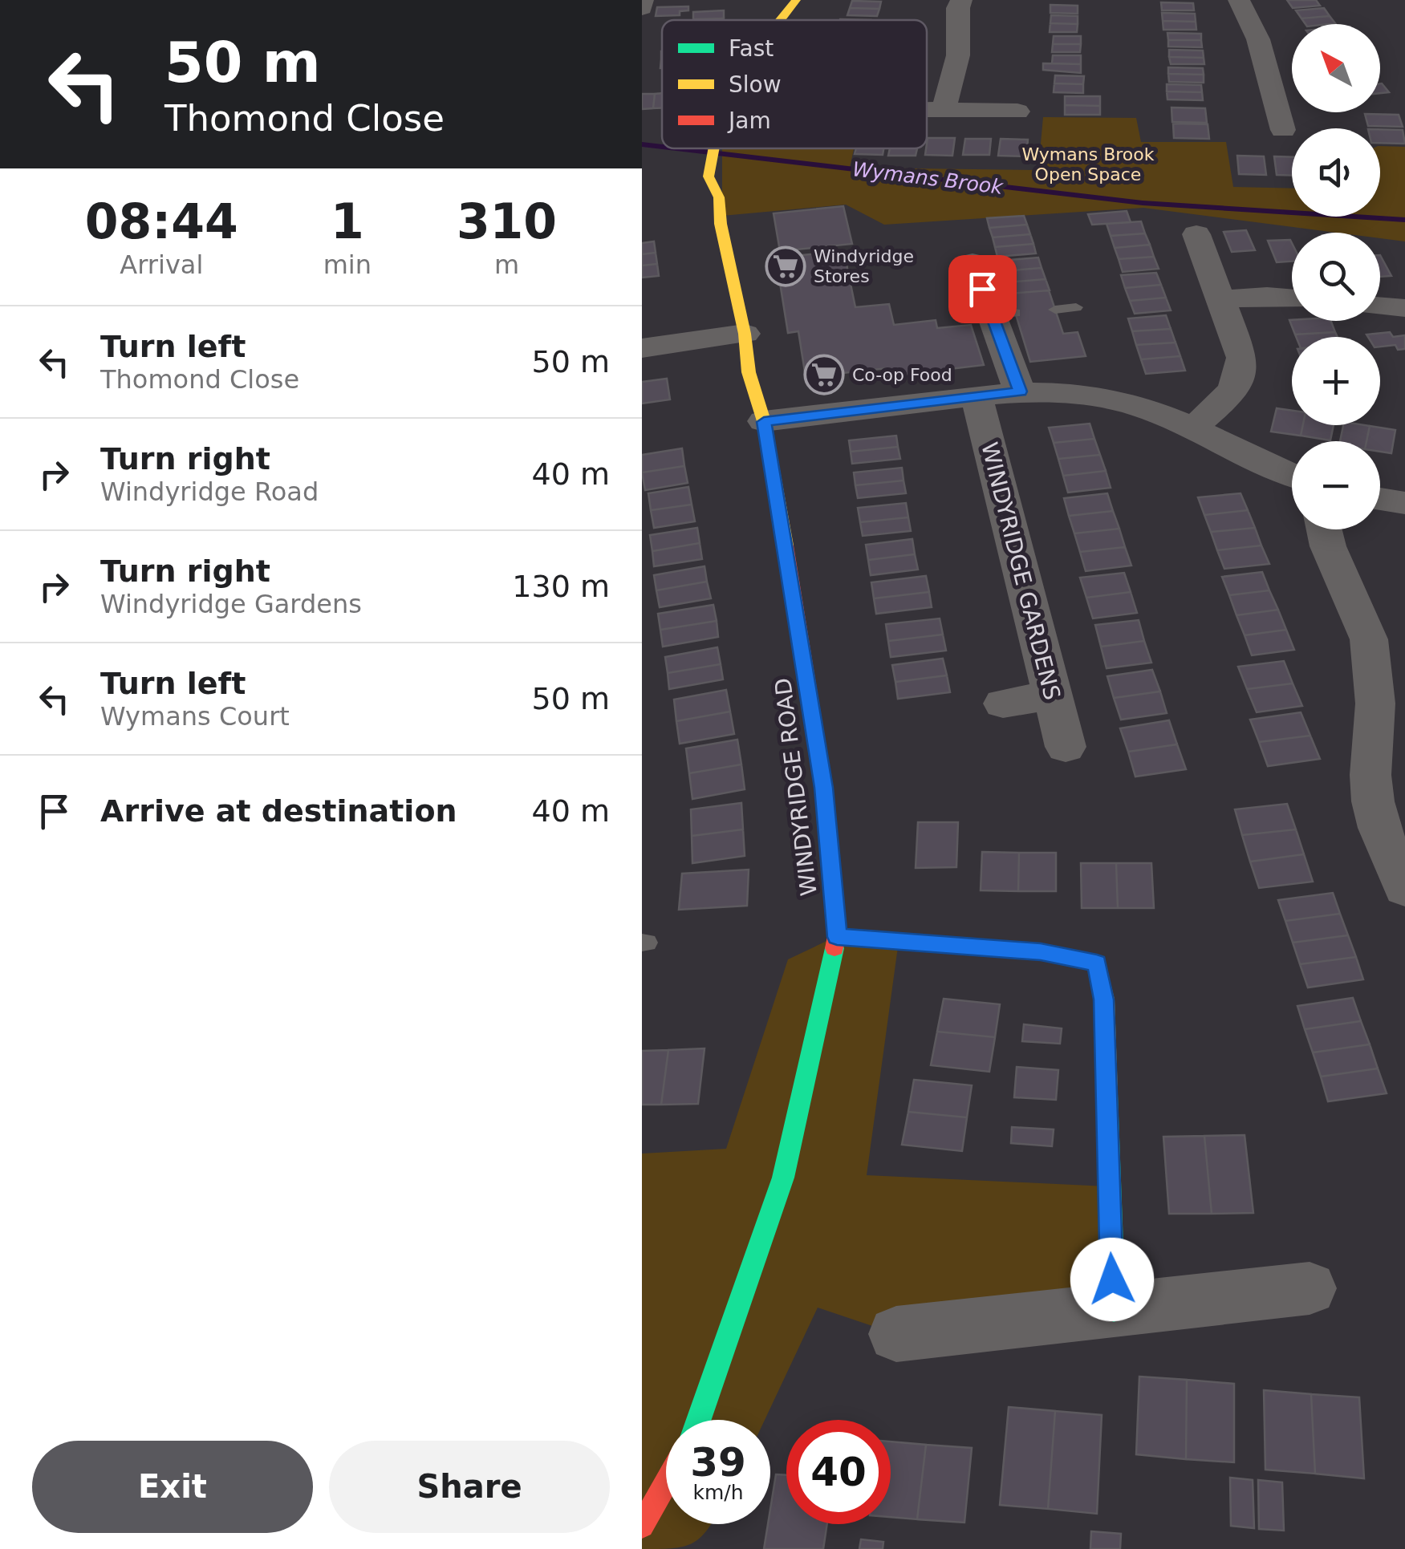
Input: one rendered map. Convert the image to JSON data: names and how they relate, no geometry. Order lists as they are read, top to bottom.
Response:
{
  "streets": {
    "street": ["WINDYRIDGE GARDENS", "WINDYRIDGE ROAD"]
  },
  "water": ["Wymans Brook"],
  "parks": ["Wymans Brook Open Space"],
  "places": {
    "supermarket": ["Windyridge Stores", "Co-op Food"]
  },
  "legend": ["Fast", "Slow", "Jam"],
  "north": "top left",
  "page": {
    "turn": ["50 m", "Thomond Close"],
    "map_buttons": ["+", "−"],
    "eta": [
      "08:44",
      "Arrival",
      "1",
      "min",
      "310",
      "m"
    ],
    "list": [
      {
        "name": "Turn left",
        "note": "Thomond Close",
        "value": "50 m"
      },
      {
        "name": "Turn right",
        "note": "Windyridge Road",
        "value": "40 m"
      },
      {
        "name": "Turn right",
        "note": "Windyridge Gardens",
        "value": "130 m"
      },
      {
        "name": "Turn left",
        "note": "Wymans Court",
        "value": "50 m"
      },
      {
        "name": "Arrive at destination",
        "value": "40 m"
      }
    ],
    "speed": "39 km/h",
    "limit": "40",
    "buttons": ["Exit", "Share"]
  }
}
